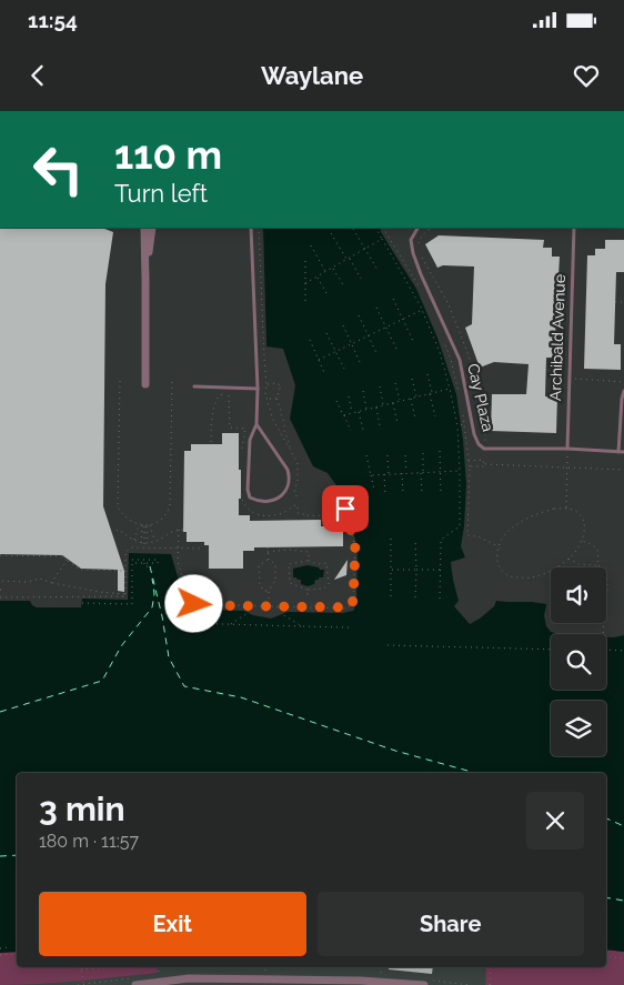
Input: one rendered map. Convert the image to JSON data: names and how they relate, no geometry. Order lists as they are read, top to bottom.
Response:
{
  "streets": {
    "lane": ["Archibald Avenue", "Cay Plaza"]
  },
  "crossings": [
    ["Archibald Avenue", "Cay Plaza"]
  ],
  "page": {
    "status": "11:54",
    "header": "Waylane",
    "turn": ["110 m", "Turn left"],
    "heading": ["3 min", "180 m · 11:57"],
    "buttons": ["Exit", "Share"]
  }
}
